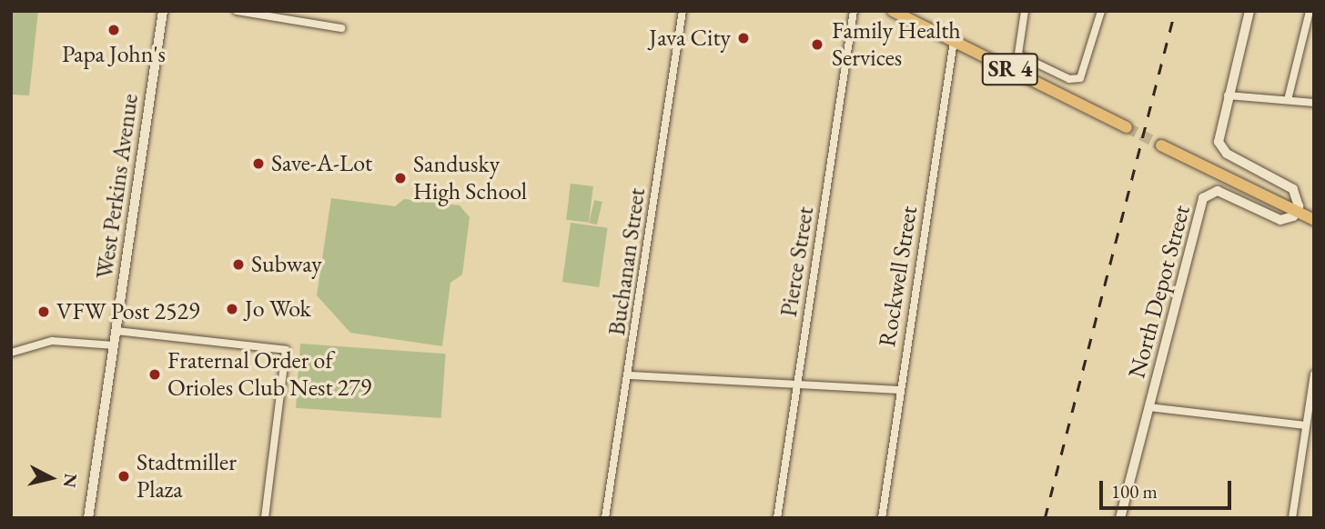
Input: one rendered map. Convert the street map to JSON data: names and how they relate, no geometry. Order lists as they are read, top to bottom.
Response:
{
  "streets": {
    "main road": ["SR 4", "West Perkins Avenue"],
    "street": [
      "Buchanan Street",
      "Pierce Street",
      "Rockwell Street",
      "North Depot Street"
    ]
  },
  "crossings": [
    ["SR 4", "Rockwell Street"]
  ],
  "places": [
    "Papa John's",
    "Java City",
    "Family Health Services",
    "Save-A-Lot",
    "Sandusky High School",
    "Subway",
    "Jo Wok",
    "VFW Post 2529",
    "Fraternal Order of Orioles Club Nest 279",
    "Stadtmiller Plaza"
  ],
  "scale_bar": "100 m",
  "north": "right"
}
